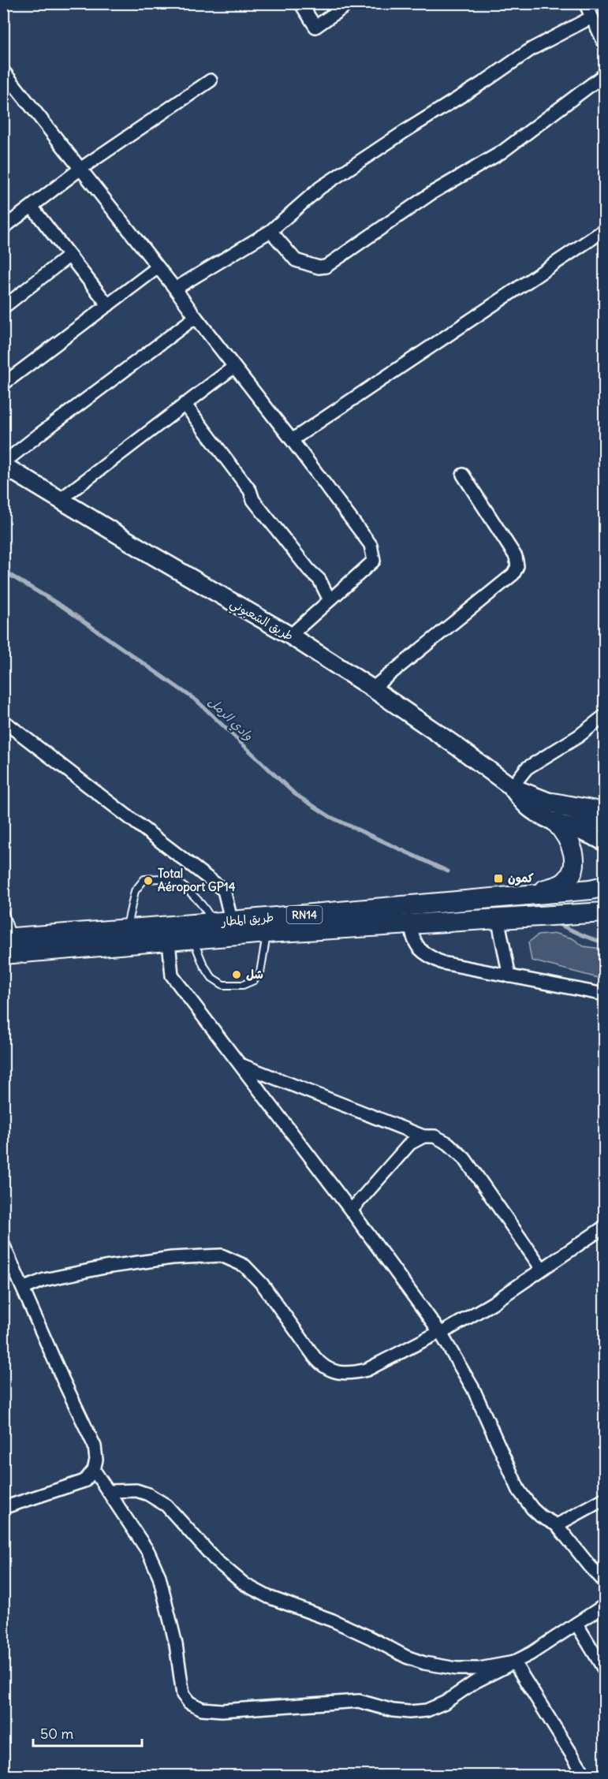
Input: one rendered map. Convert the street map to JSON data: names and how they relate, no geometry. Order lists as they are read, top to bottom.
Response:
{
  "streets": {
    "main road": ["RN14", "طريق المطار"],
    "street": ["طريق الشعبوني"]
  },
  "water": ["وادي الرمل"],
  "places": {
    "transit": ["كمون"],
    "other": ["Total Aéroport GP14", "شل"]
  },
  "scale_bar": "50 m"
}
